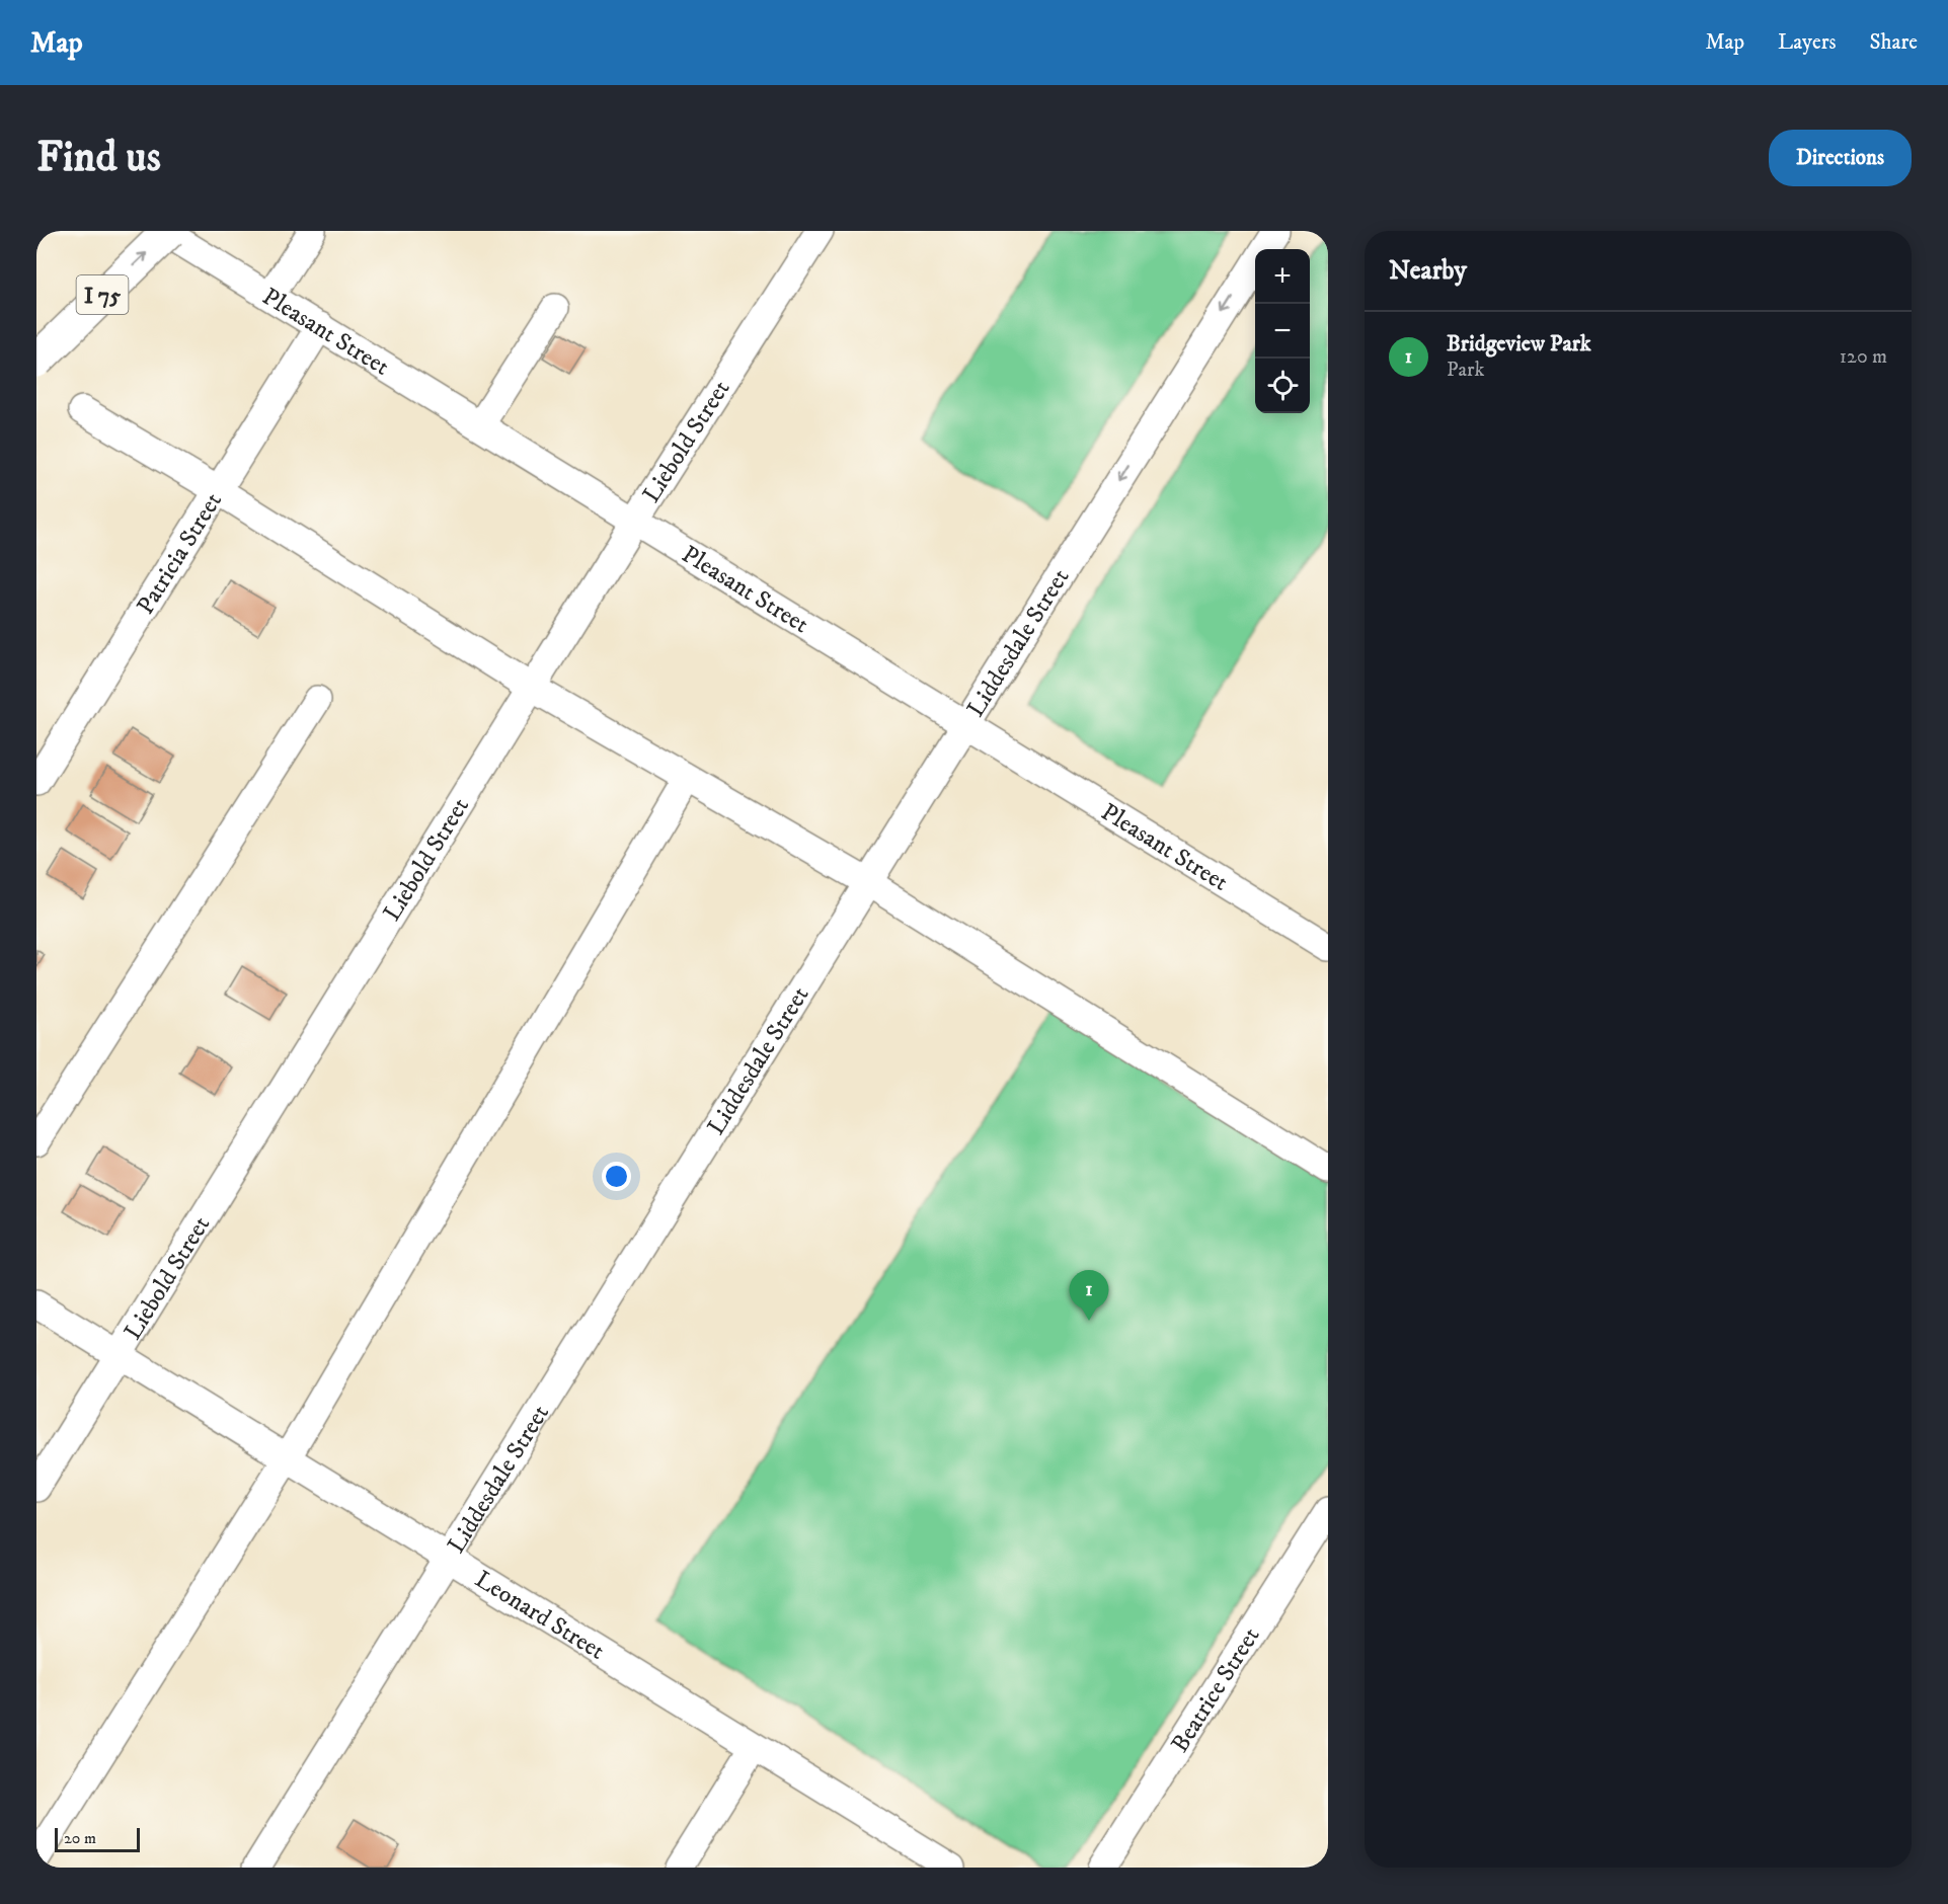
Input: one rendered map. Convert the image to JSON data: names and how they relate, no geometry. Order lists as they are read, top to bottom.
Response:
{
  "streets": {
    "highway": ["I 75"],
    "street": [
      "Pleasant Street",
      "Liebold Street",
      "Patricia Street",
      "Liddesdale Street",
      "Leonard Street",
      "Beatrice Street"
    ]
  },
  "crossings": [
    ["Pleasant Street", "Liebold Street"],
    ["Pleasant Street", "Patricia Street"],
    ["Pleasant Street", "Liddesdale Street"],
    ["Liebold Street", "Leonard Street"],
    ["Liddesdale Street", "Leonard Street"]
  ],
  "scale_bar": "20 m",
  "page": {
    "header": "Map",
    "nav": ["Map", "Layers", "Share"],
    "buttons": "Directions",
    "title": "Find us",
    "heading": "Nearby",
    "map_buttons": ["+", "−"],
    "list": [
      {
        "mark": "1",
        "name": "Bridgeview Park",
        "note": "Park",
        "value": "120 m"
      }
    ],
    "pins": "1",
    "scale": "20 m"
  }
}
